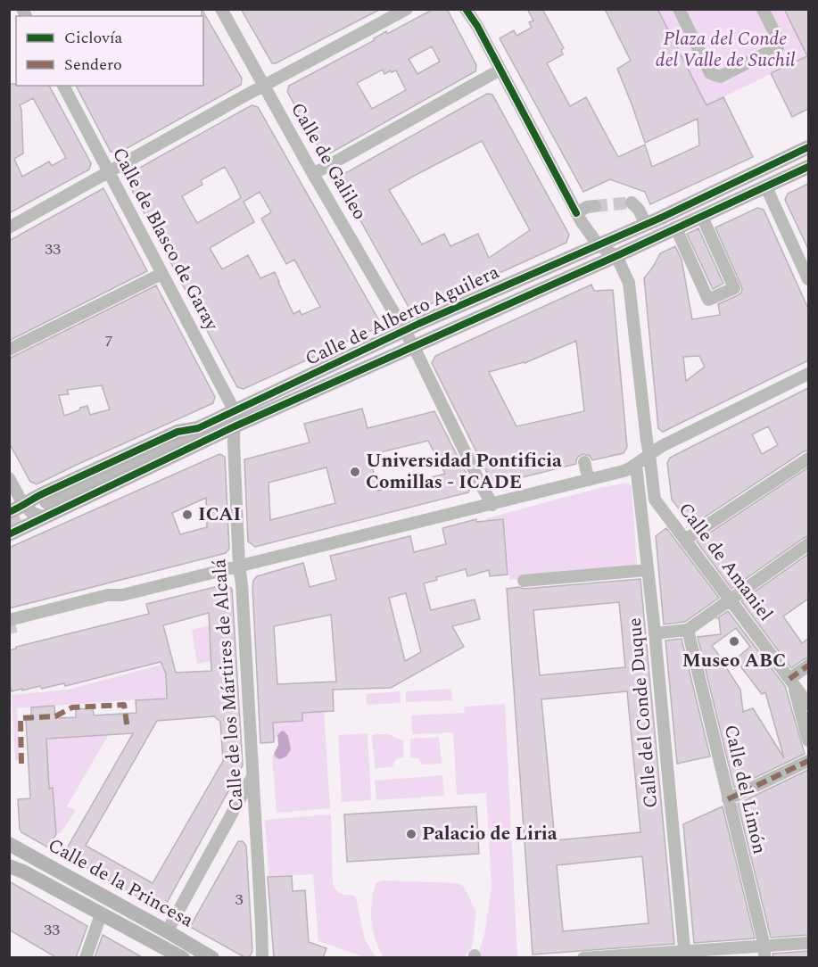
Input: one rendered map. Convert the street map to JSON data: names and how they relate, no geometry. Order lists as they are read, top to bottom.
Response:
{
  "streets": {
    "main road": ["Calle de Alberto Aguilera", "Calle de la Princesa"],
    "street": [
      "Calle de Galileo",
      "Calle de Blasco de Garay",
      "Calle de Amaniel",
      "Calle de los Mártires de Alcalá",
      "Calle del Conde Duque",
      "Calle del Limón"
    ]
  },
  "crossings": [
    ["Calle de Galileo", "Calle de Alberto Aguilera"],
    ["Calle de Blasco de Garay", "Calle de Alberto Aguilera"],
    ["Calle de Blasco de Garay", "Calle de los Mártires de Alcalá"],
    ["Calle de Alberto Aguilera", "Calle de los Mártires de Alcalá"]
  ],
  "parks": ["Plaza del Conde del Valle de Suchil"],
  "places": [
    "Universidad Pontificia Comillas - ICADE",
    "ICAI",
    "Museo ABC",
    "Palacio de Liria"
  ],
  "house_numbers": [
    "33",
    "7",
    "3",
    "33"
  ],
  "legend": ["Ciclovía", "Sendero"]
}
